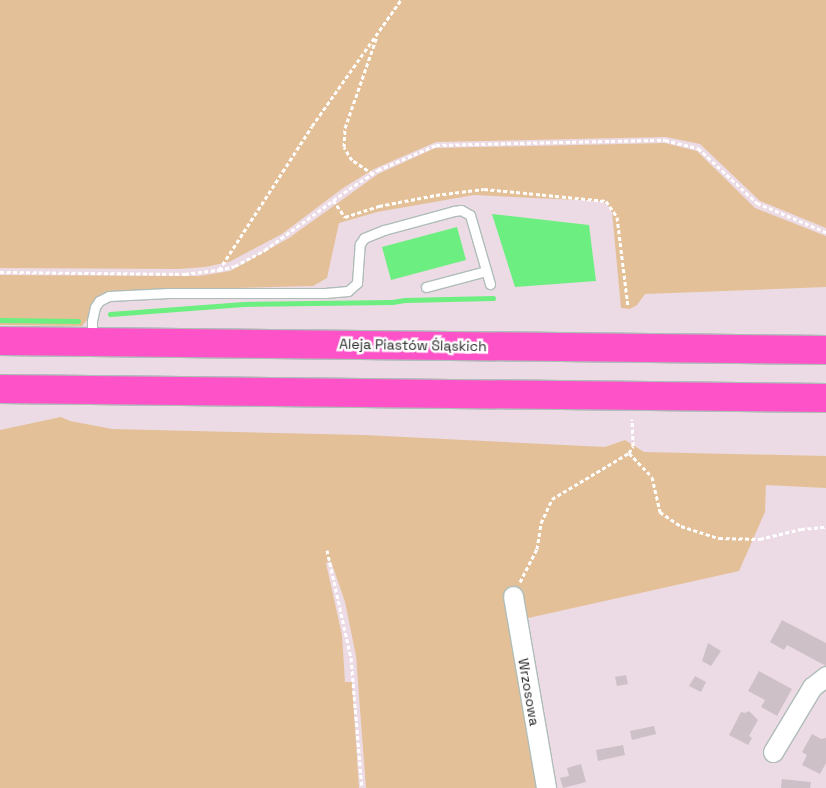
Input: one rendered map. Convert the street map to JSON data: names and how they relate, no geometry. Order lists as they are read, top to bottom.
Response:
{
  "streets": {
    "highway": ["Aleja Piastów Śląskich"],
    "street": ["Wrzosowa"]
  }
}
